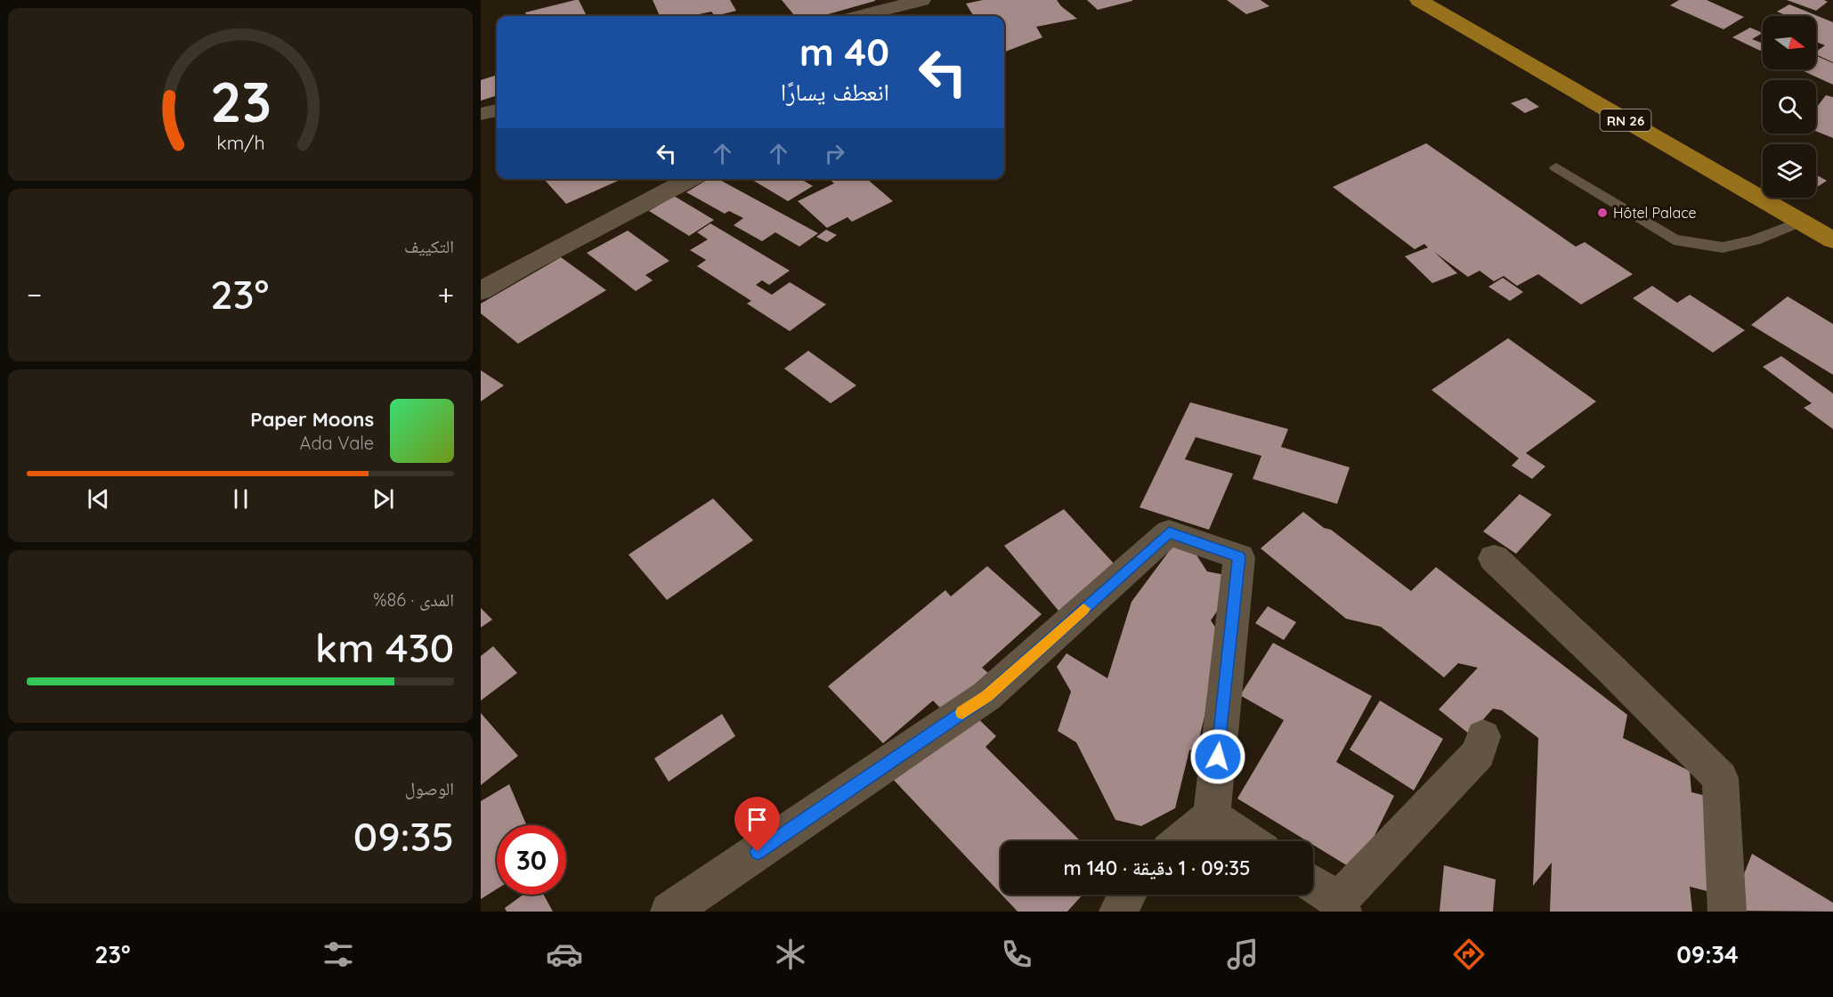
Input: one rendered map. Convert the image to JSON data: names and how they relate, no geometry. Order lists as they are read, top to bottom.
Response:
{
  "streets": {
    "main road": ["RN 26"]
  },
  "places": ["Hôtel Palace"],
  "north": "right",
  "page": {
    "turn": ["40 m", "انعطف يسارًا"],
    "tile": [
      "التكييف",
      ["المدى · 86%", "430 km"],
      ["الوصول", "09:35"]
    ],
    "heat": ["−", "23°", "+"],
    "song": ["Paper Moons", "Ada Vale"],
    "limit": "30",
    "trip": "09:35 · 1 دقيقة · 140 m",
    "tabs": ["09:34", "23°"],
    "gauge": ["23", "km/h"]
  }
}
